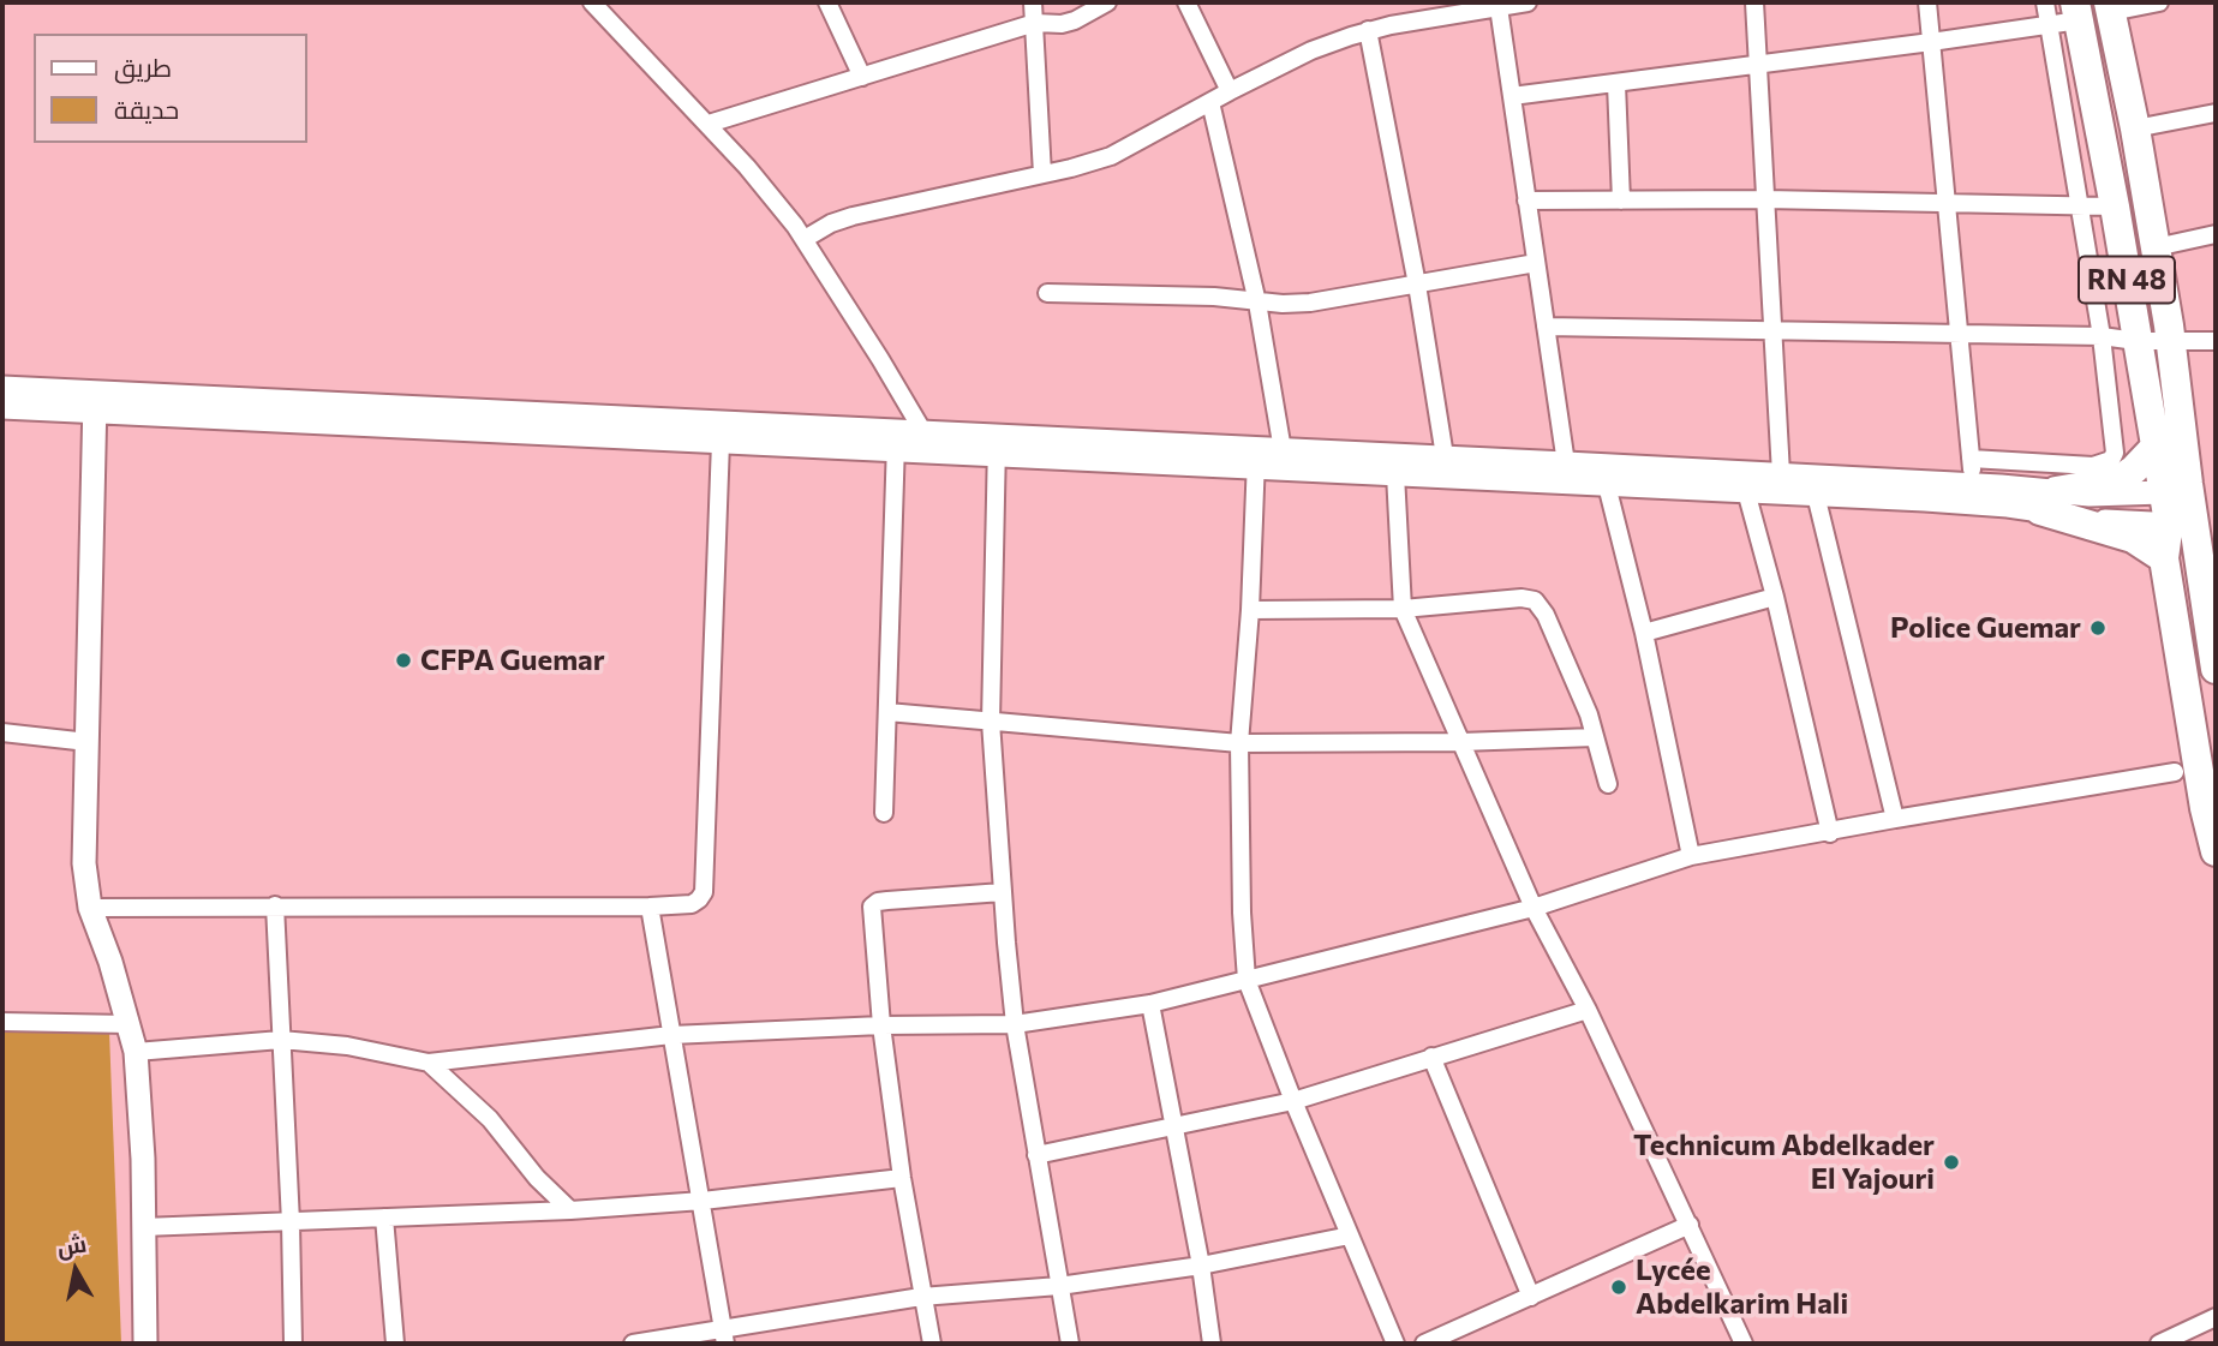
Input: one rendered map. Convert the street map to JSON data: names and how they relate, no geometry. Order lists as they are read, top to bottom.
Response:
{
  "streets": {
    "highway": ["RN 48"]
  },
  "places": [
    "Police Guemar",
    "CFPA Guemar",
    "Technicum Abdelkader El Yajouri",
    "Lycée Abdelkarim Hali"
  ],
  "legend": ["طريق", "حديقة"],
  "north": "top"
}
